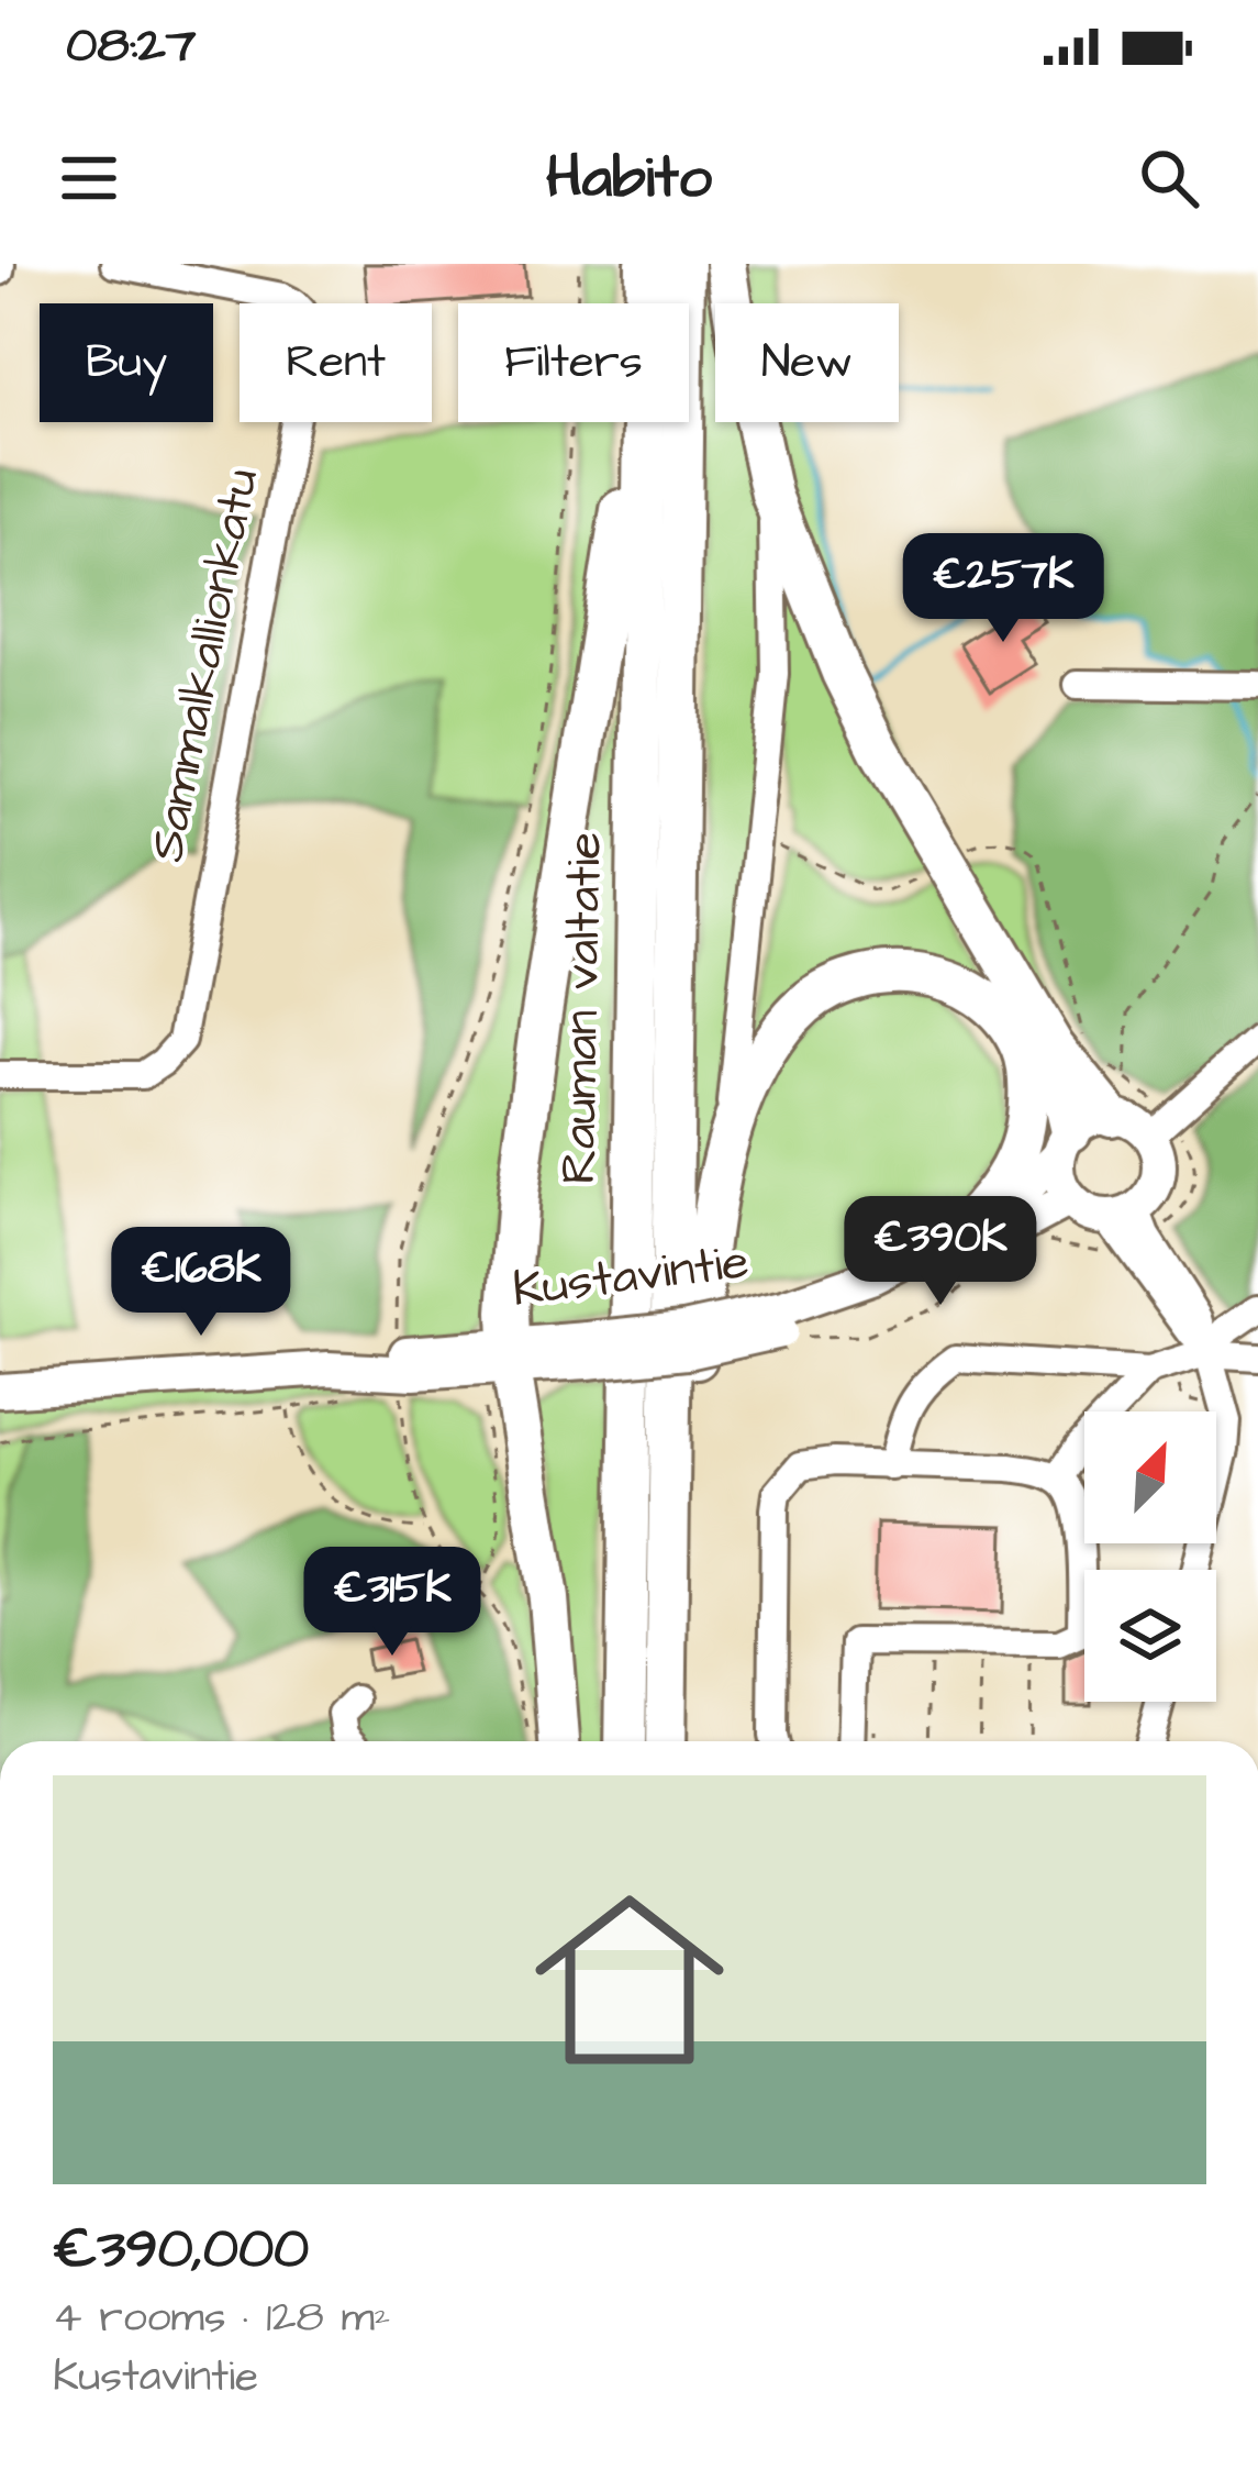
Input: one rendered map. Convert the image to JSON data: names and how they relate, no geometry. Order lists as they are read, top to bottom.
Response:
{
  "streets": {
    "highway": ["Rauman valtatie"],
    "main road": ["Kustavintie"],
    "street": ["Sammalkallionkatu"]
  },
  "north": "top right",
  "page": {
    "status": "08:27",
    "header": "Habito",
    "chip": [
      "Buy",
      "Rent",
      "Filters",
      "New"
    ],
    "price": [
      "€257K",
      "€390K",
      "€168K",
      "€315K"
    ],
    "list": [
      {
        "name": "€390,000",
        "note": "4 rooms · 128 m² · Kustavintie"
      }
    ]
  }
}
